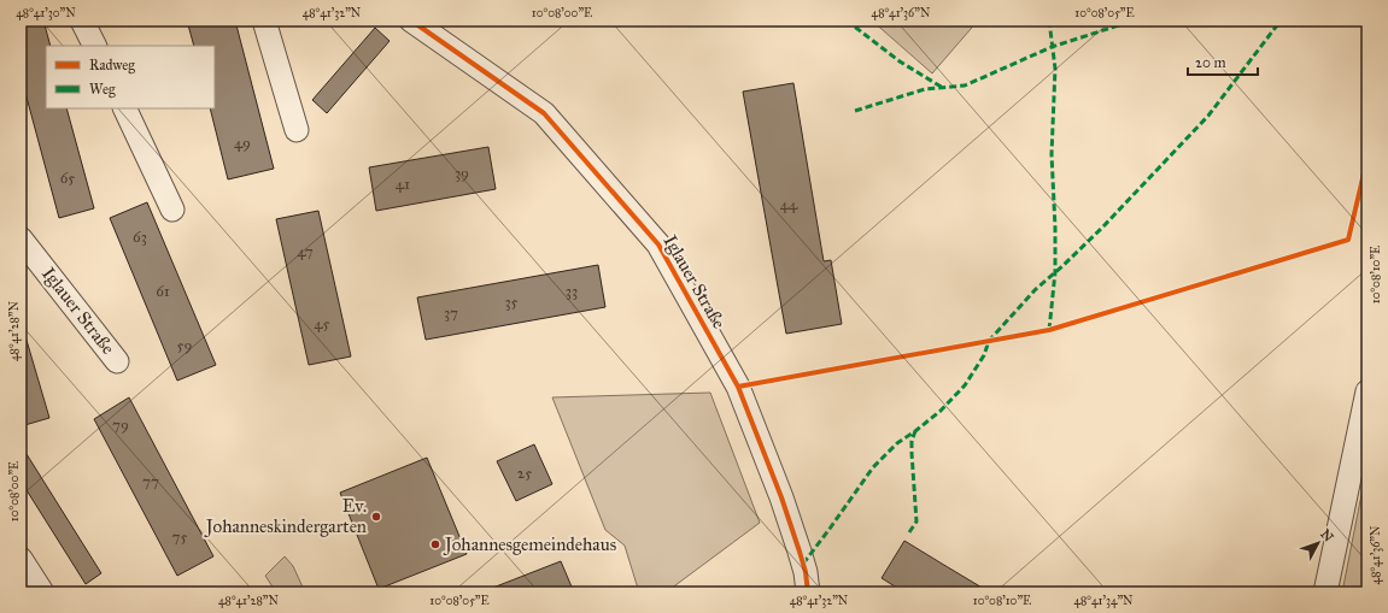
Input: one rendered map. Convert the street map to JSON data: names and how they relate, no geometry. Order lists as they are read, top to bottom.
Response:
{
  "streets": {
    "street": ["Iglauer Straße"]
  },
  "places": ["Ev. Johanneskindergarten", "Johannesgemeindehaus"],
  "house_numbers": [
    "49",
    "39",
    "65",
    "41",
    "44",
    "63",
    "47",
    "61",
    "33",
    "35",
    "37",
    "45",
    "59",
    "79",
    "25",
    "77",
    "75"
  ],
  "legend": ["Radweg", "Weg"],
  "scale_bar": "20 m",
  "north": "top right",
  "coordinates": [
    "48°41'30\"N",
    "48°41'32\"N",
    "10°08'00\"E",
    "48°41'36\"N",
    "10°08'05\"E",
    "10°08'10\"E",
    "48°41'28\"N",
    "48°41'34\"N"
  ]
}
